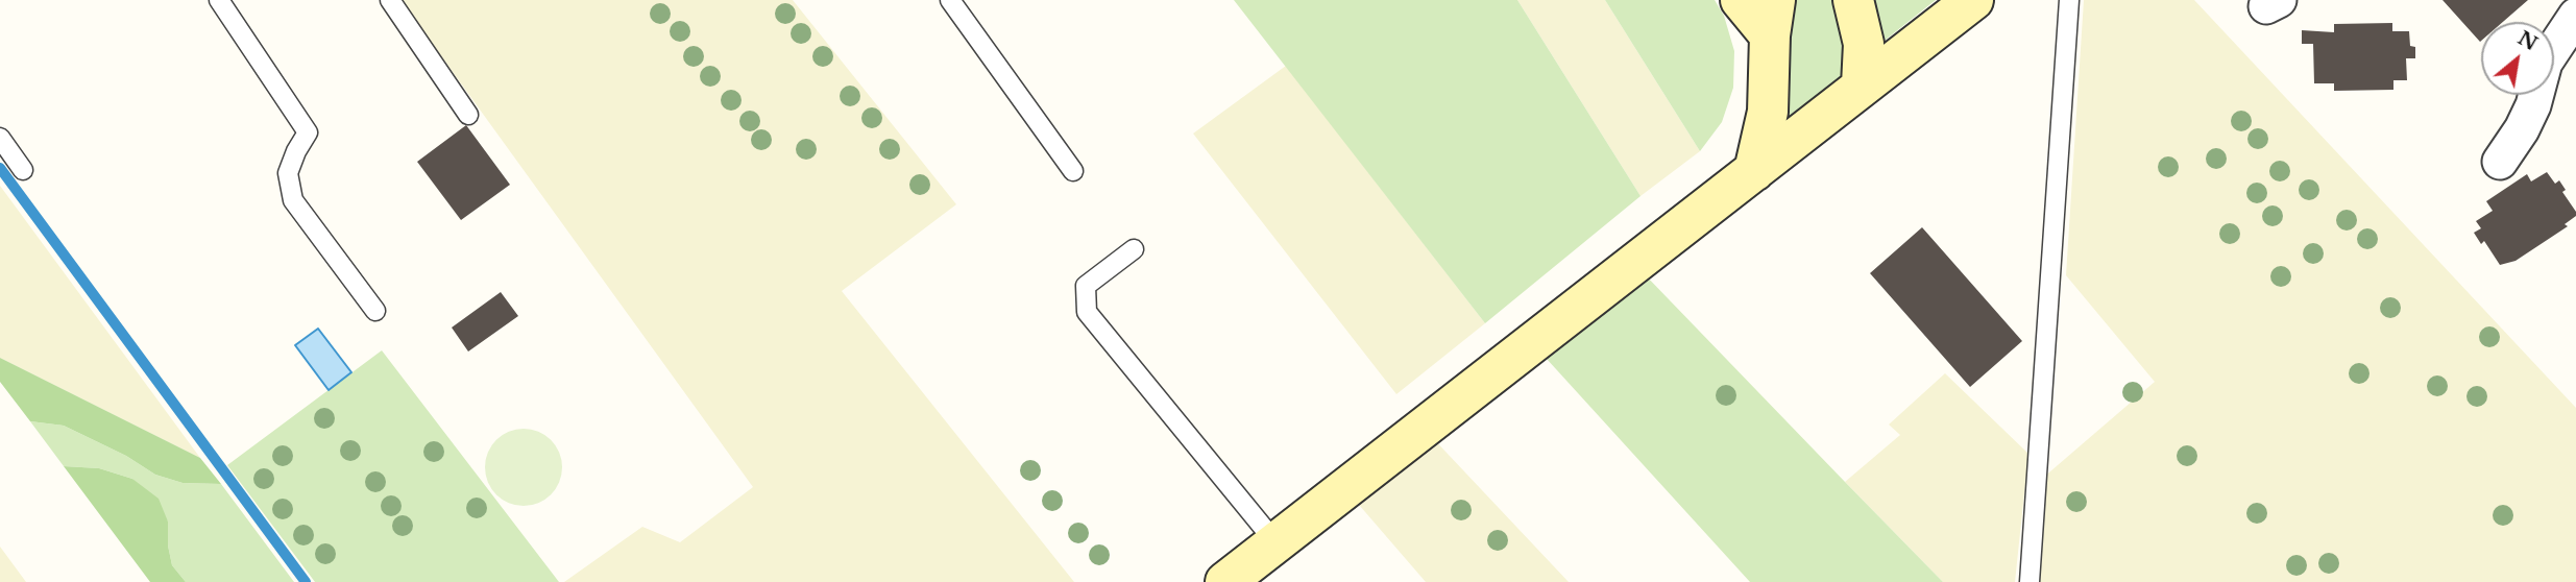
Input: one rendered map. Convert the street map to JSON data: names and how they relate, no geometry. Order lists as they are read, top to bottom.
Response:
{
  "north": "top right"
}
